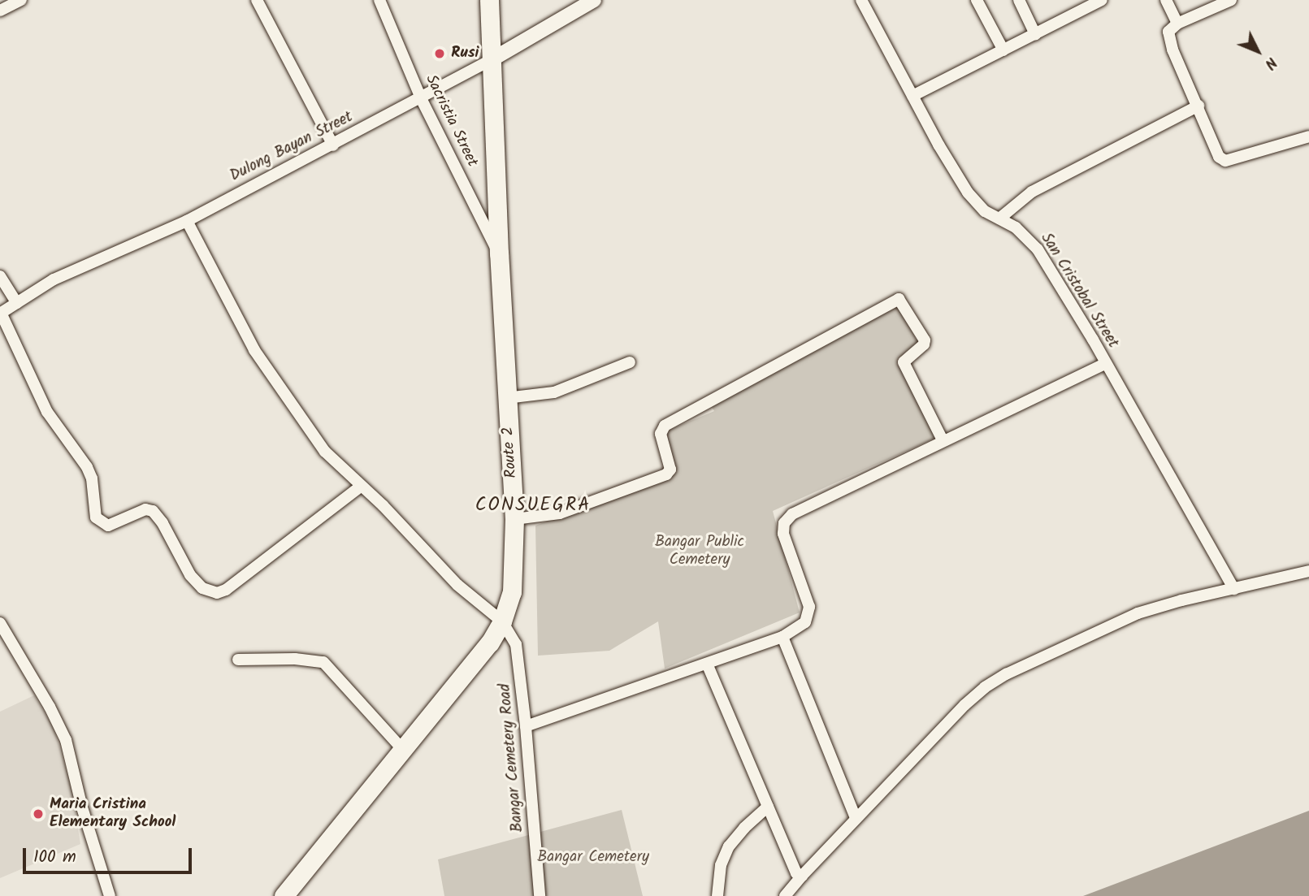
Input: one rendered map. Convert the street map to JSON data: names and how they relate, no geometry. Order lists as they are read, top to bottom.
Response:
{
  "streets": {
    "highway": ["Route 2"],
    "street": [
      "Sacristia Street",
      "Dulong Bayan Street",
      "San Cristobal Street",
      "Bangar Cemetery Road"
    ]
  },
  "crossings": [
    ["Sacristia Street", "Dulong Bayan Street"],
    ["Sacristia Street", "Route 2"],
    ["Dulong Bayan Street", "Route 2"],
    ["Route 2", "Bangar Cemetery Road"]
  ],
  "districts": ["CONSUEGRA"],
  "parks": ["Bangar Public Cemetery", "Bangar Cemetery"],
  "places": ["Rusi", "Maria Cristina Elementary School"],
  "scale_bar": "100 m",
  "north": "bottom right"
}
